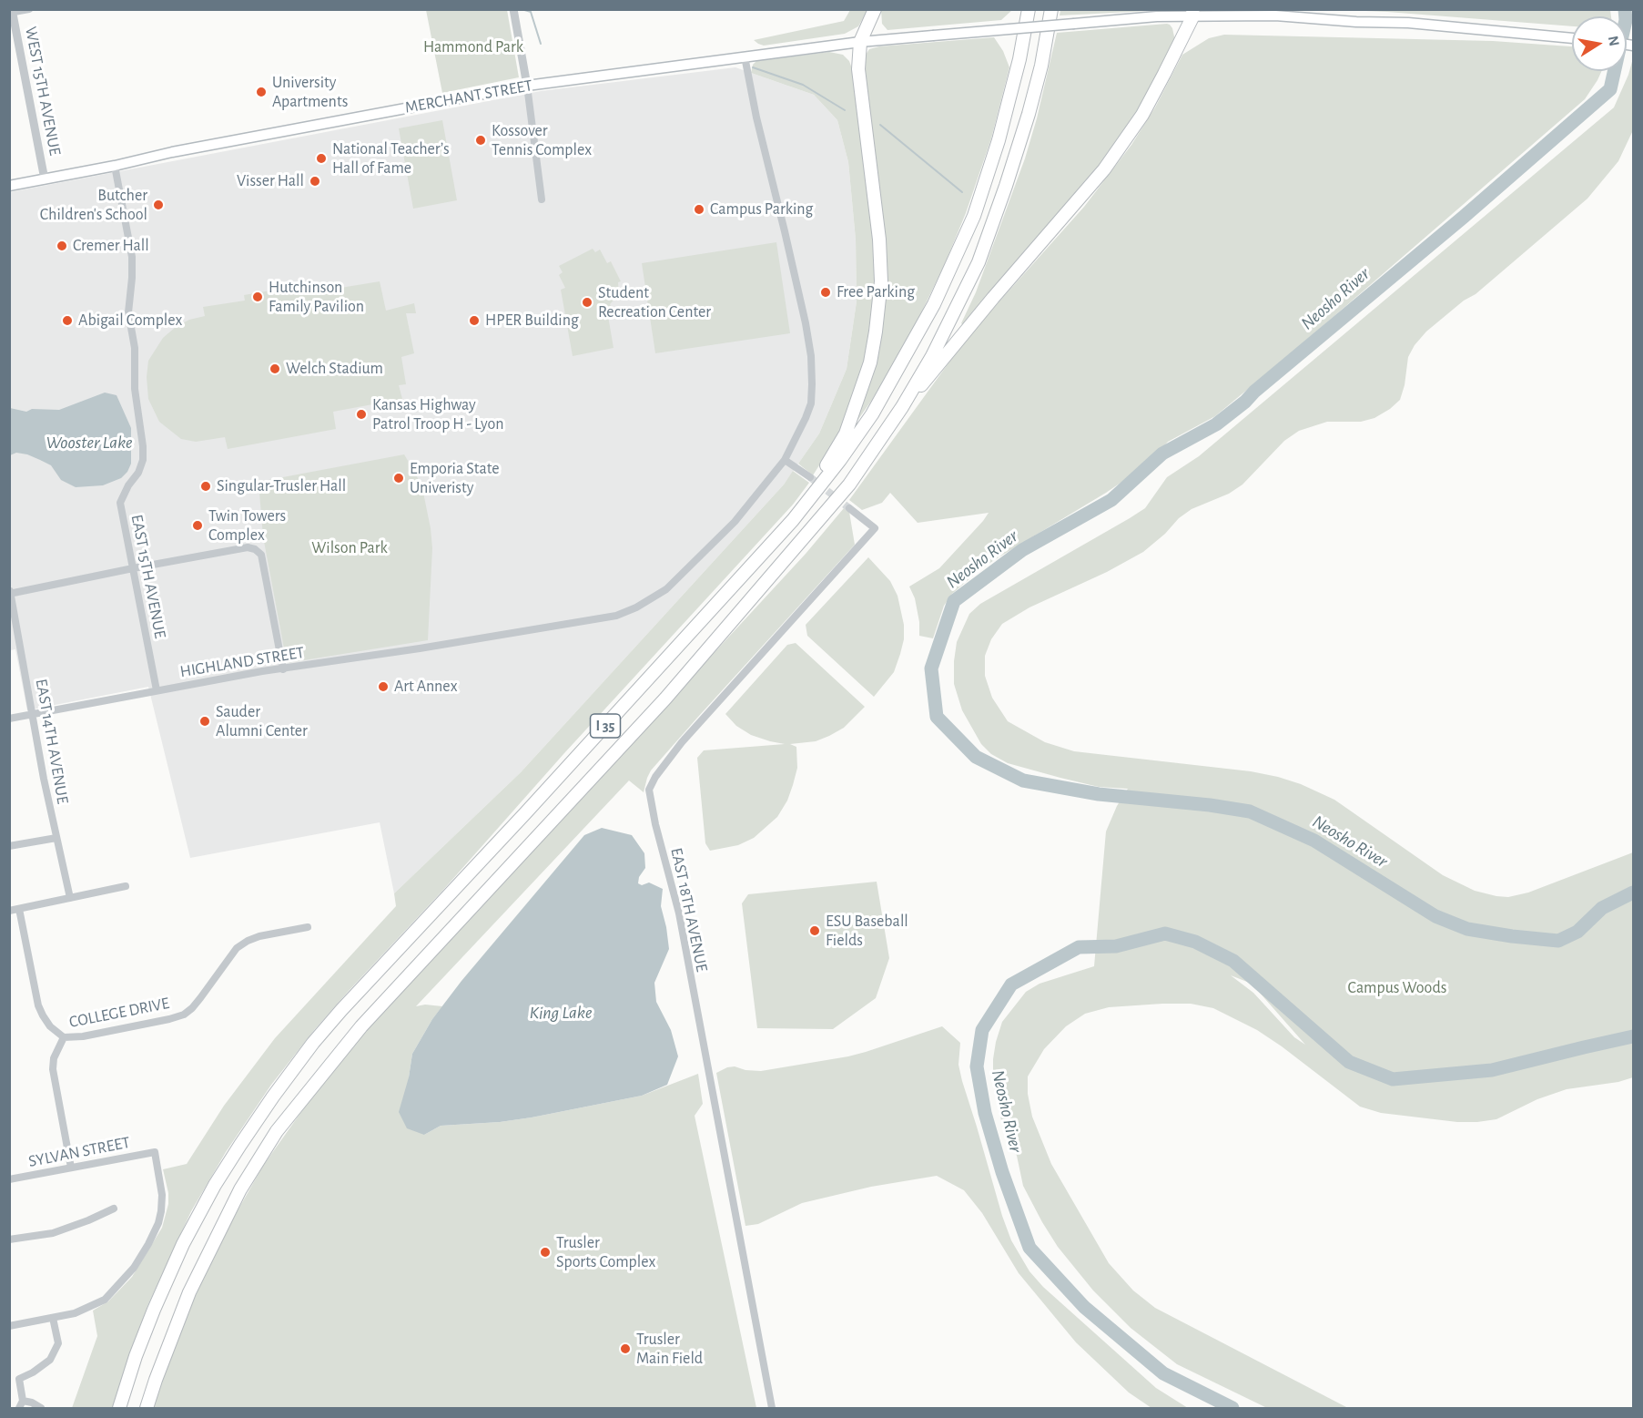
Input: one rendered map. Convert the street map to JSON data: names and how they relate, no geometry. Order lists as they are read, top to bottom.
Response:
{
  "streets": {
    "highway": ["I 35"],
    "main road": ["MERCHANT STREET"],
    "street": [
      "WEST 15TH AVENUE",
      "EAST 15TH AVENUE",
      "HIGHLAND STREET",
      "EAST 14TH AVENUE",
      "EAST 18TH AVENUE",
      "COLLEGE DRIVE",
      "SYLVAN STREET"
    ]
  },
  "crossings": [
    ["WEST 15TH AVENUE", "MERCHANT STREET"],
    ["MERCHANT STREET", "EAST 15TH AVENUE"],
    ["MERCHANT STREET", "HIGHLAND STREET"],
    ["EAST 15TH AVENUE", "HIGHLAND STREET"],
    ["HIGHLAND STREET", "EAST 14TH AVENUE"]
  ],
  "water": ["Neosho River", "Wooster Lake", "King Lake"],
  "parks": ["Hammond Park", "Wilson Park", "Campus Woods"],
  "places": [
    "University Apartments",
    "Kossover Tennis Complex",
    "National Teacher’s Hall of Fame",
    "Visser Hall",
    "Butcher Children's School",
    "Campus Parking",
    "Cremer Hall",
    "Free Parking",
    "Hutchinson Family Pavilion",
    "Student Recreation Center",
    "Abigail Complex",
    "HPER Building",
    "Welch Stadium",
    "Kansas Highway Patrol Troop H - Lyon",
    "Emporia State Univeristy",
    "Singular-Trusler Hall",
    "Twin Towers Complex",
    "Art Annex",
    "Sauder Alumni Center",
    "ESU Baseball Fields",
    "Trusler Sports Complex",
    "Trusler Main Field"
  ],
  "north": "right"
}
